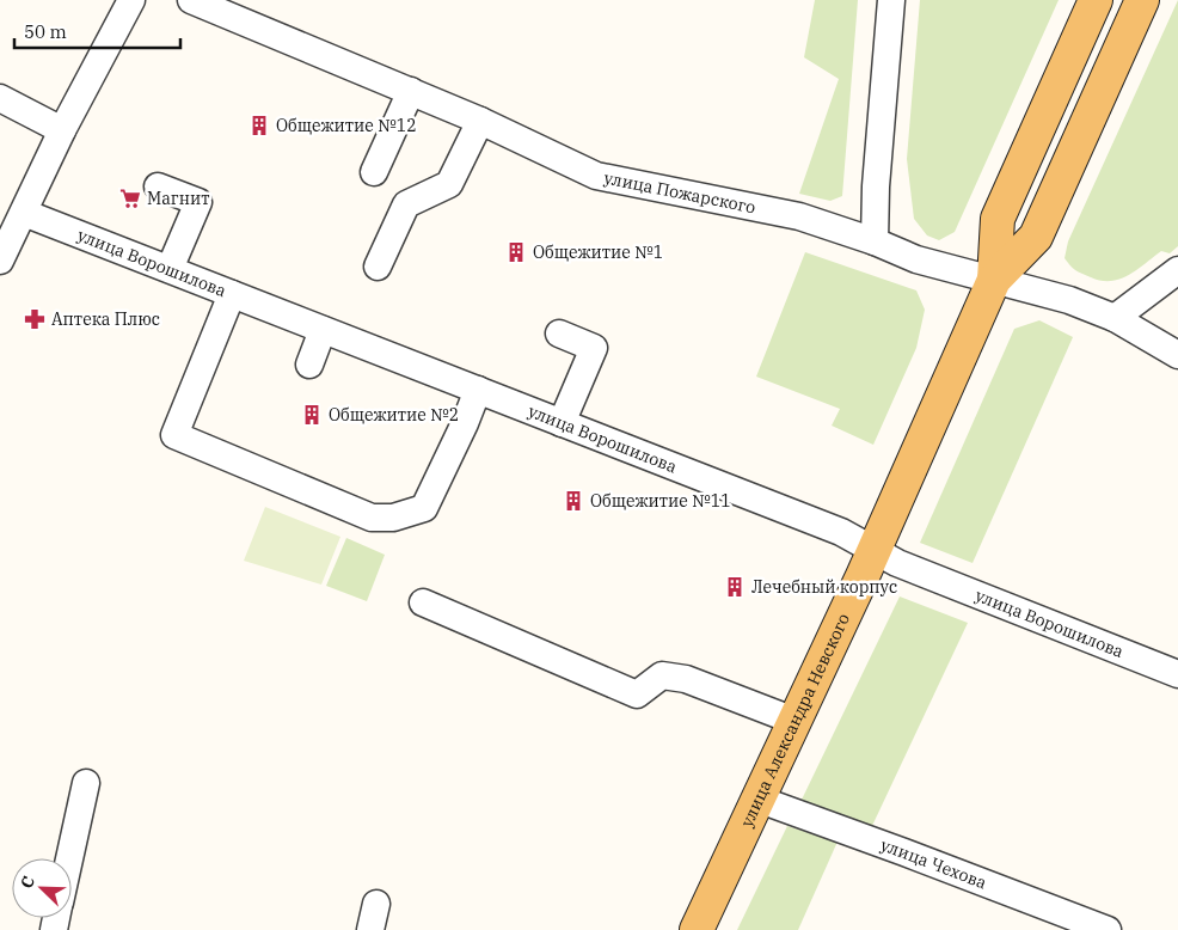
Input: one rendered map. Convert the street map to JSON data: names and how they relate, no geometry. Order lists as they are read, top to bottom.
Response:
{
  "streets": {
    "main road": ["улица Александра Невского"],
    "street": ["улица Пожарского", "улица Ворошилова", "улица Чехова"]
  },
  "crossings": [
    ["улица Пожарского", "улица Александра Невского"],
    ["улица Ворошилова", "улица Александра Невского"],
    ["улица Александра Невского", "улица Чехова"]
  ],
  "places": {
    "building": [
      "Общежитие №12",
      "Общежитие №1",
      "Общежитие №2",
      "Общежитие №11",
      "Лечебный корпус"
    ],
    "supermarket": ["Магнит"],
    "pharmacy": ["Аптека Плюс"]
  },
  "scale_bar": "50 m",
  "north": "top left"
}
